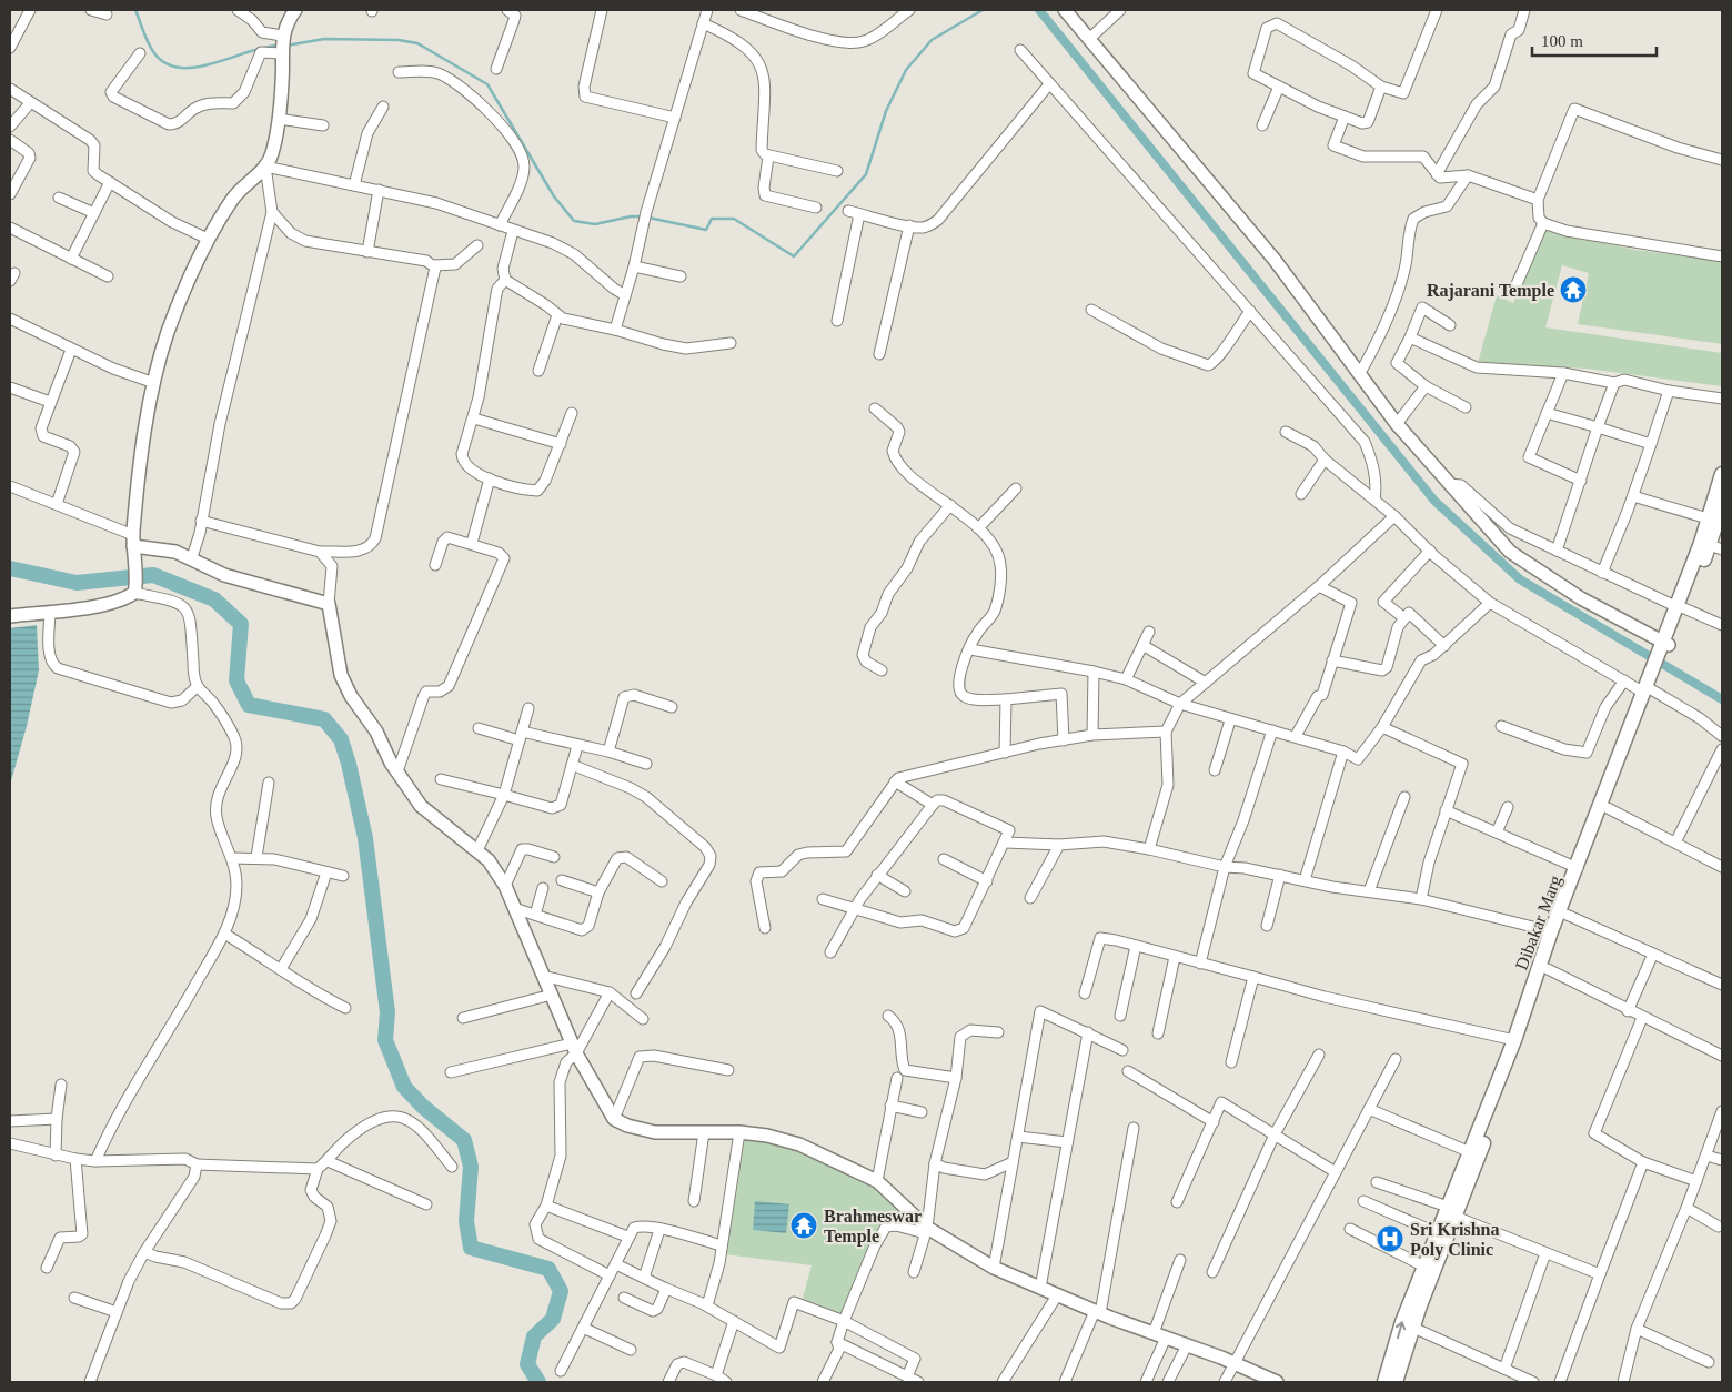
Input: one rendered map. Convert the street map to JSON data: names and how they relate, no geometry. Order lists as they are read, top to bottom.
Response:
{
  "streets": {
    "main road": ["Dibakar Marg"]
  },
  "places": {
    "temple": ["Rajarani Temple", "Brahmeswar Temple"],
    "hospital": ["Sri Krishna Poly Clinic"]
  },
  "scale_bar": "100 m"
}
